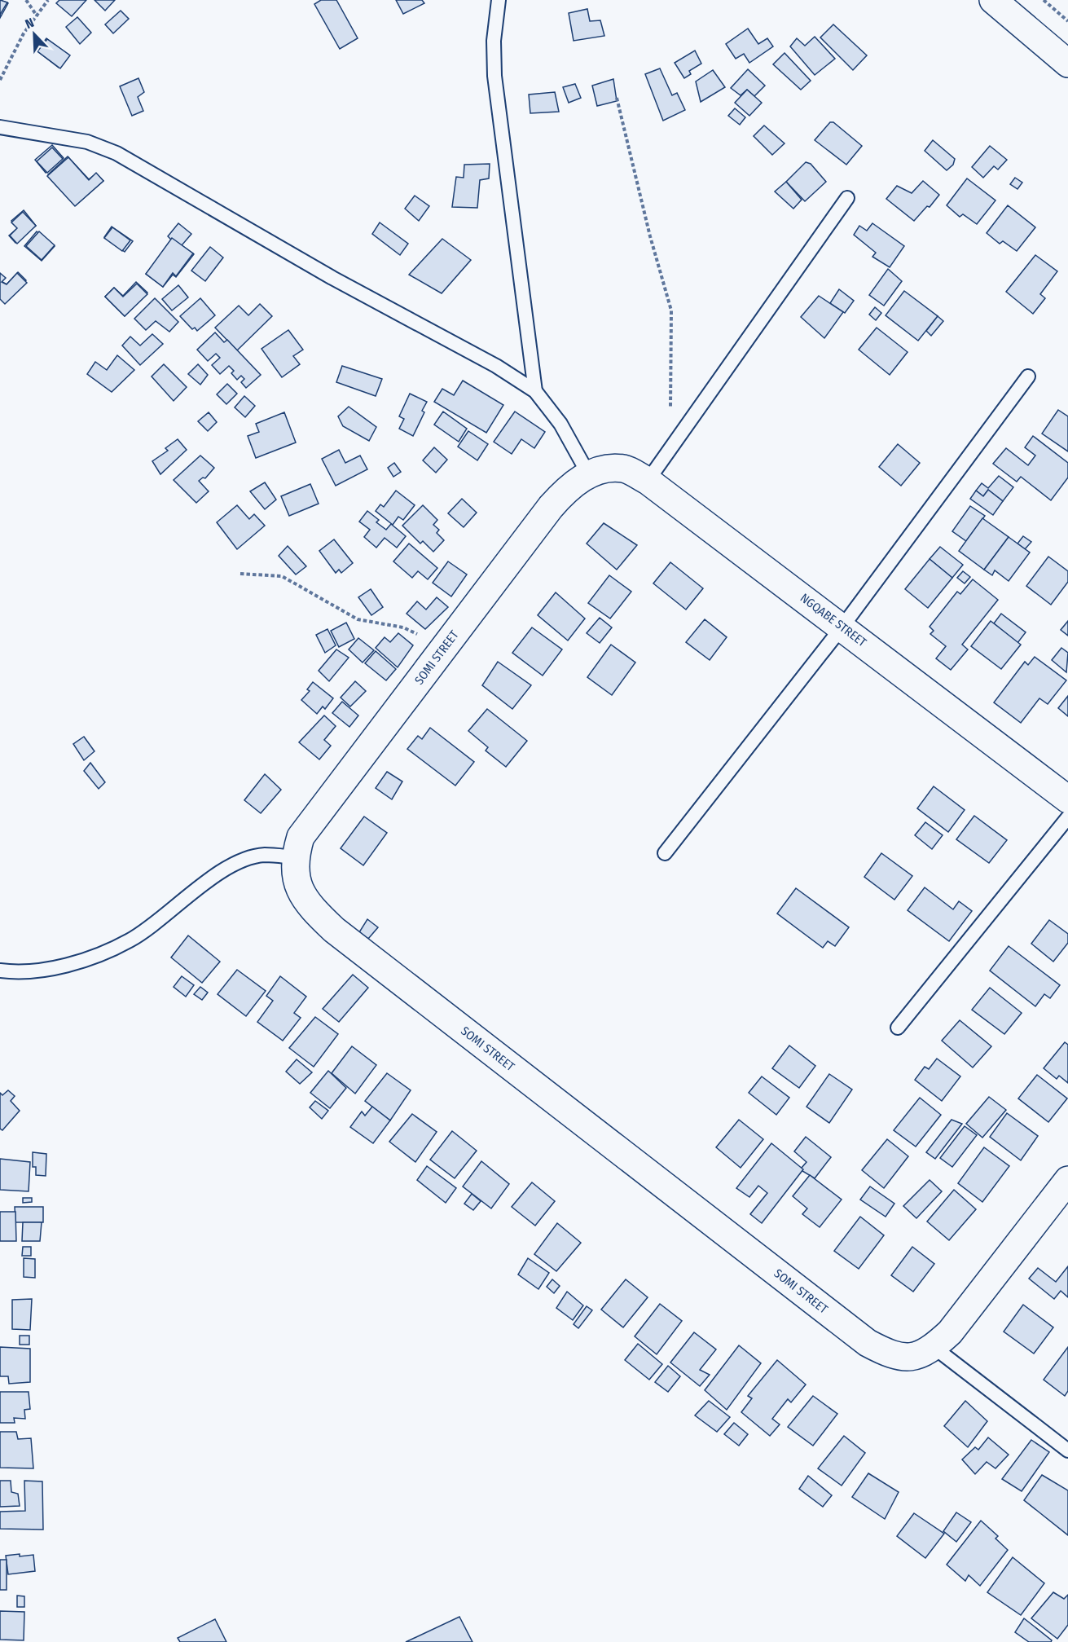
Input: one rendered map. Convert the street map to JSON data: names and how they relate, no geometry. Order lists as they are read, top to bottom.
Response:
{
  "streets": {
    "street": ["NGQABE STREET", "SOMI STREET"]
  },
  "crossings": [
    ["NGQABE STREET", "SOMI STREET"]
  ],
  "north": "top left"
}
